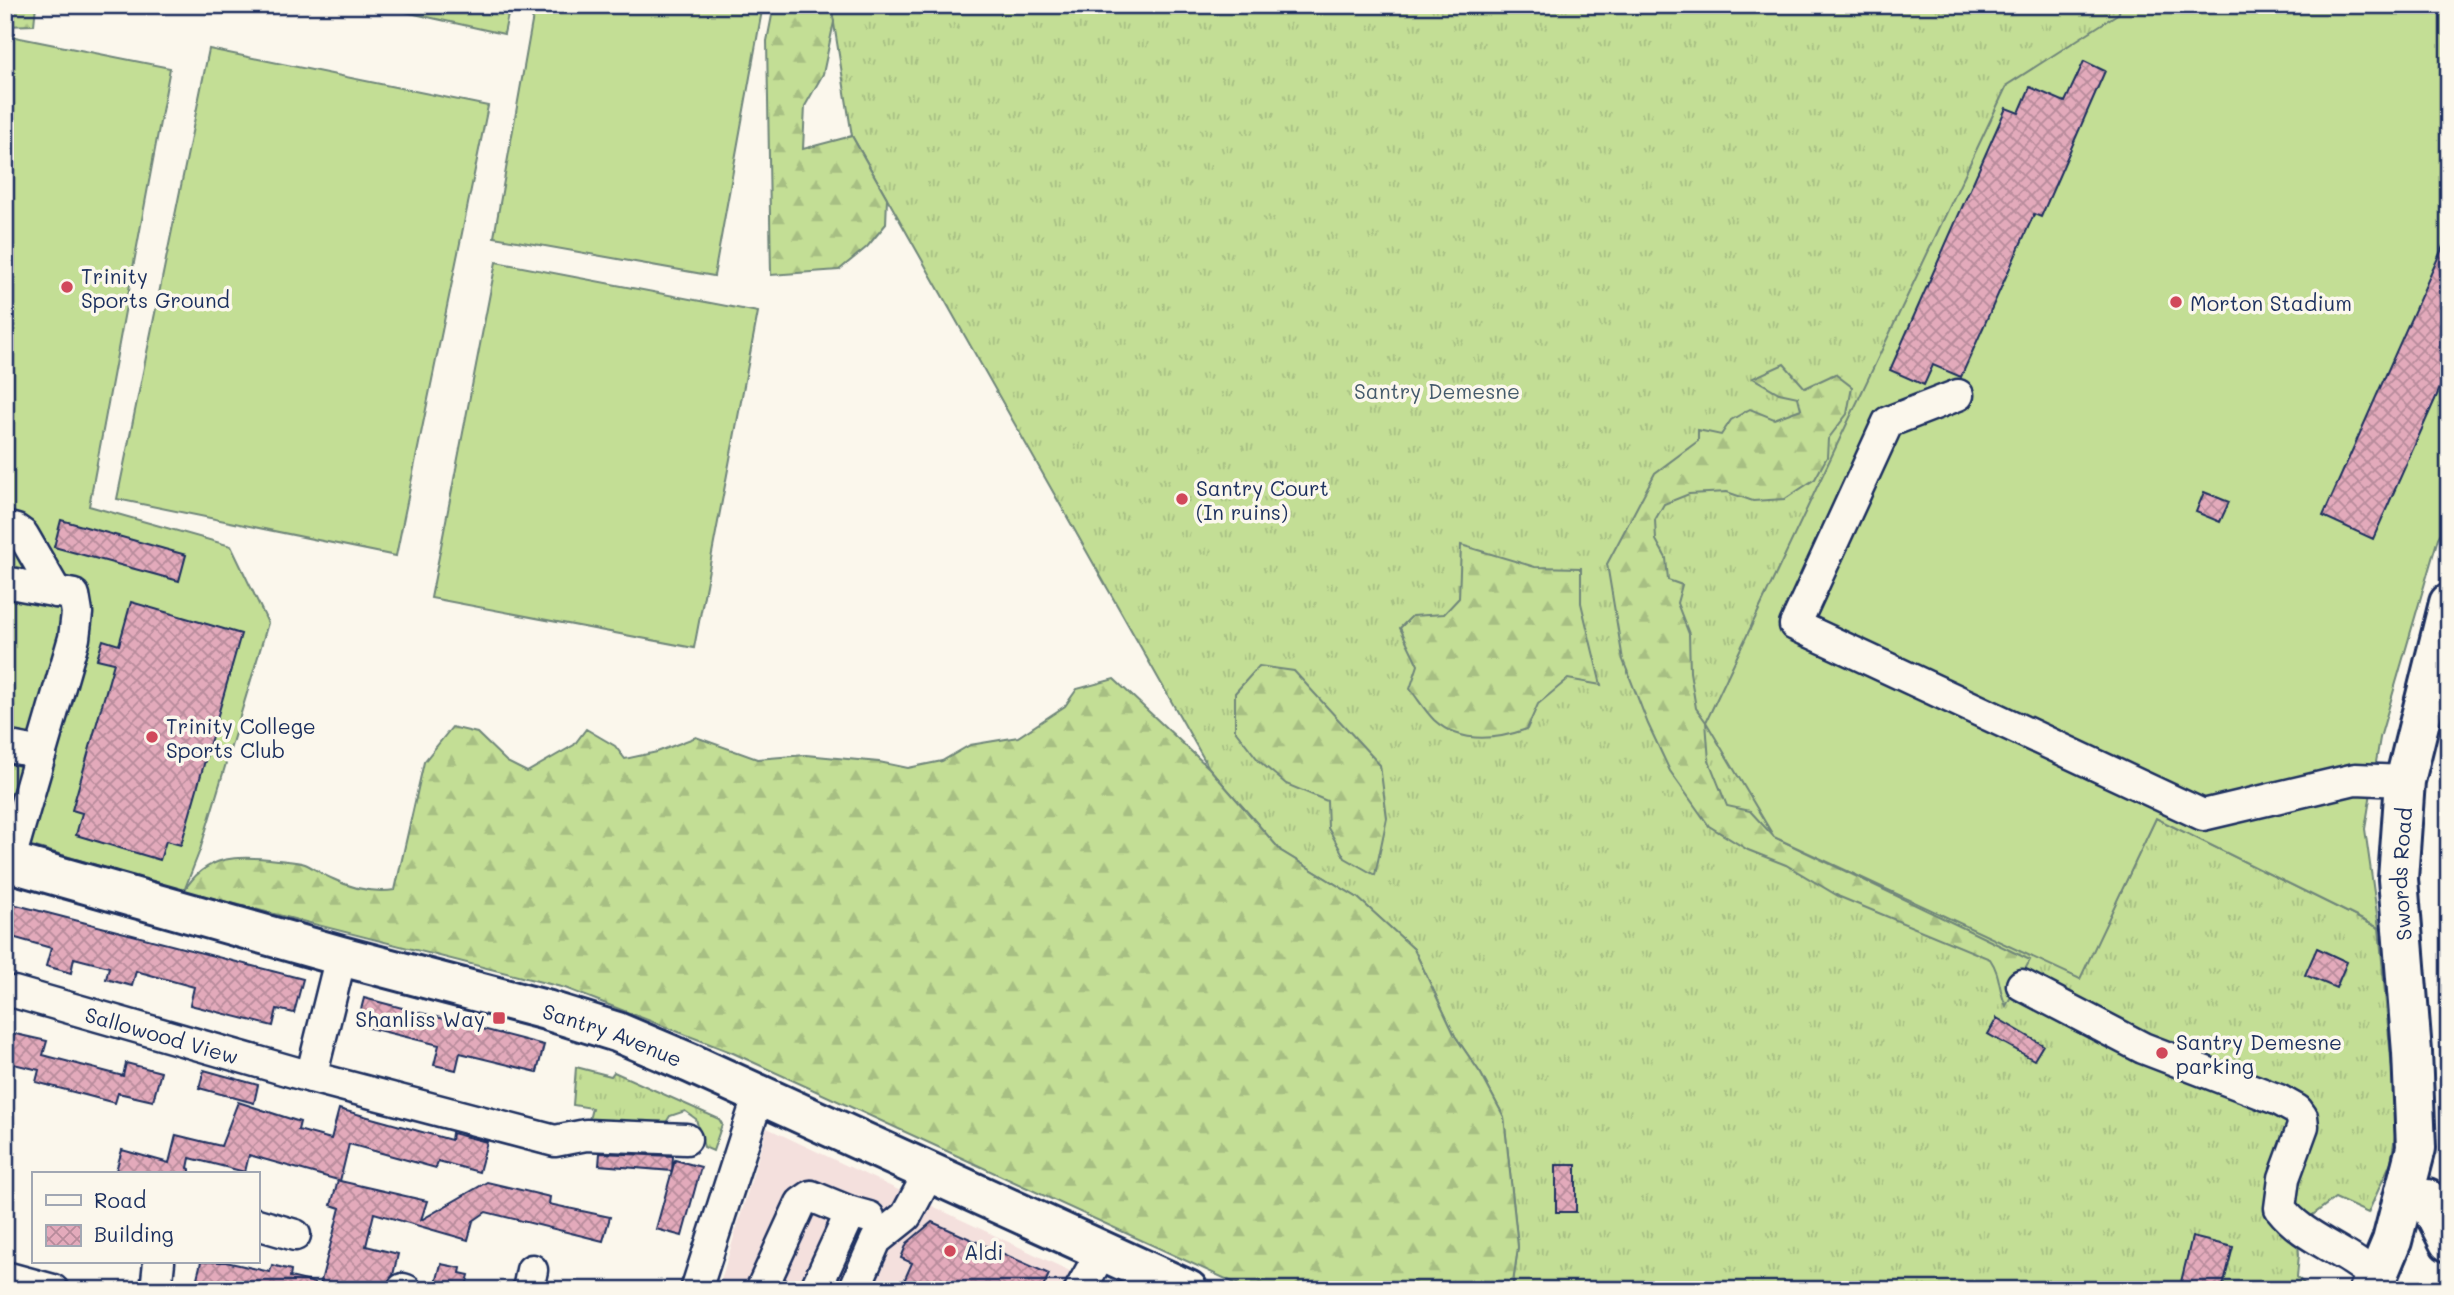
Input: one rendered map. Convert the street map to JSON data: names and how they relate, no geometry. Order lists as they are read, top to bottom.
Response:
{
  "streets": {
    "main road": ["Swords Road", "Santry Avenue"],
    "street": ["Sallowood View"]
  },
  "parks": ["Santry Demesne"],
  "places": {
    "other": [
      "Trinity Sports Ground",
      "Morton Stadium",
      "Santry Court (In ruins)",
      "Trinity College Sports Club",
      "Santry Demesne parking",
      "Aldi"
    ],
    "transit": ["Shanliss Way"]
  },
  "legend": ["Road", "Building"]
}
